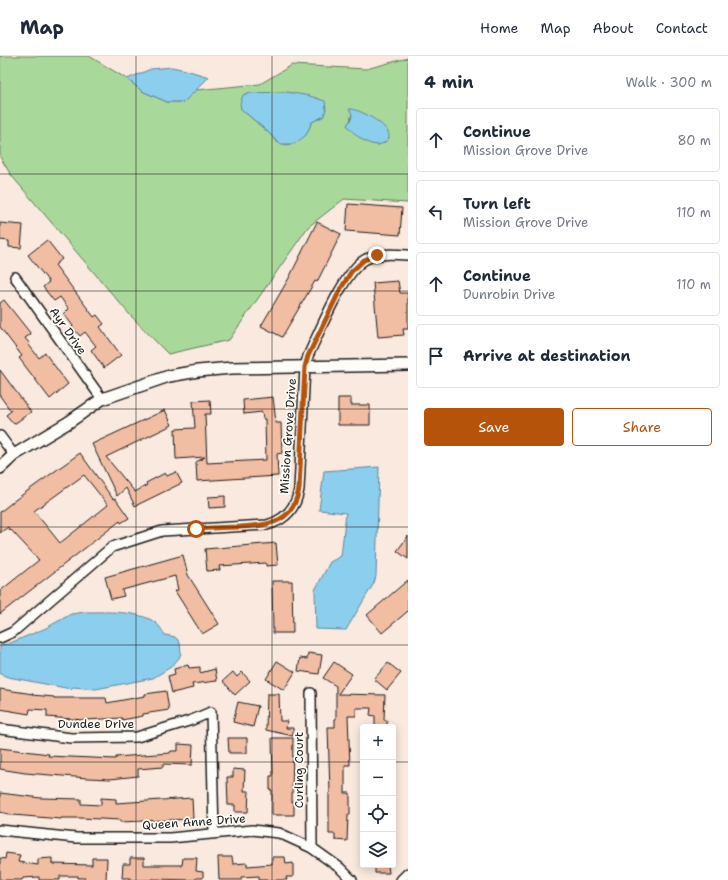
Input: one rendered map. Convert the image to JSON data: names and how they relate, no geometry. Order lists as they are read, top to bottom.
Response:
{
  "streets": {
    "street": [
      "Ayr Drive",
      "Mission Grove Drive",
      "Dundee Drive",
      "Curling Court",
      "Queen Anne Drive"
    ]
  },
  "crossings": [
    ["Dundee Drive", "Queen Anne Drive"],
    ["Curling Court", "Queen Anne Drive"]
  ],
  "page": {
    "header": "Map",
    "nav": [
      "Home",
      "Map",
      "About",
      "Contact"
    ],
    "heading": ["4 min", "Walk · 300 m"],
    "list": [
      ["Continue", "Mission Grove Drive", "80 m"],
      ["Turn left", "Mission Grove Drive", "110 m"],
      ["Continue", "Dunrobin Drive", "110 m"],
      "Arrive at destination"
    ],
    "buttons": ["Save", "Share"],
    "map_buttons": ["+", "−"]
  }
}
